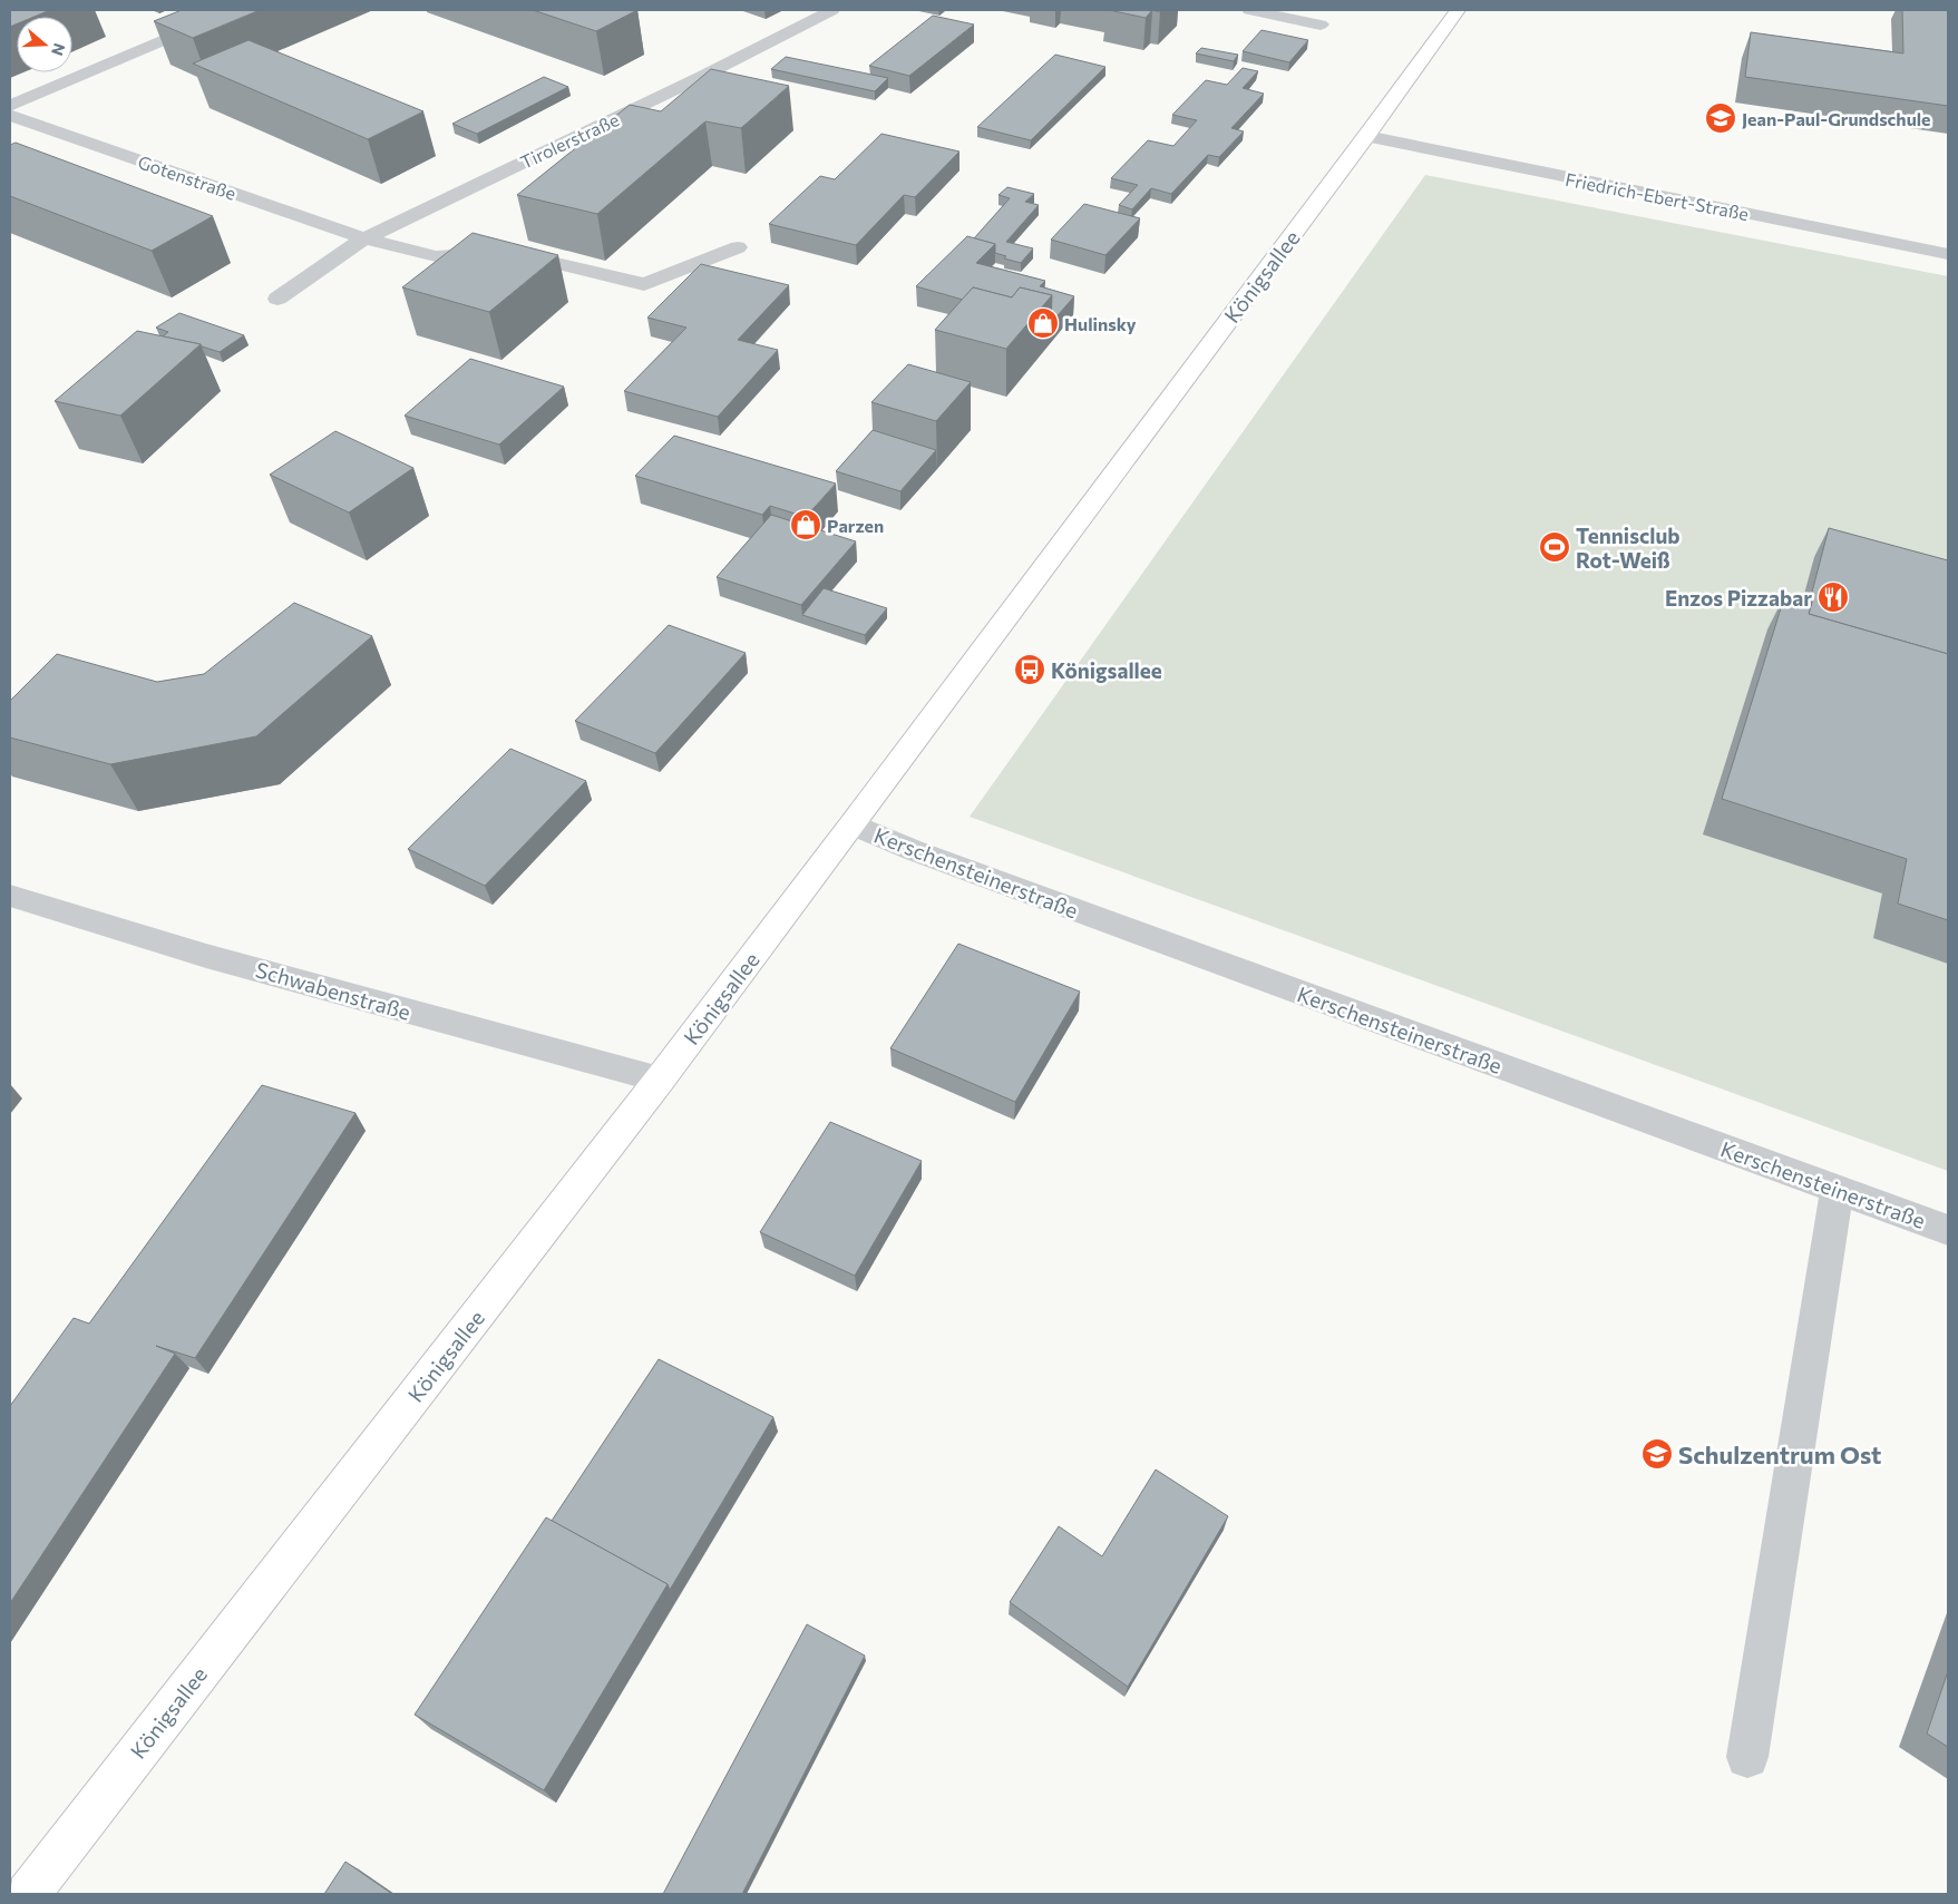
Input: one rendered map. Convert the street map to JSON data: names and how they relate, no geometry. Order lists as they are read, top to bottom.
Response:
{
  "streets": {
    "main road": ["Königsallee"],
    "street": [
      "Tirolerstraße",
      "Gotenstraße",
      "Friedrich-Ebert-Straße",
      "Kerschensteinerstraße",
      "Schwabenstraße"
    ]
  },
  "crossings": [
    ["Tirolerstraße", "Gotenstraße"],
    ["Friedrich-Ebert-Straße", "Königsallee"],
    ["Königsallee", "Kerschensteinerstraße"],
    ["Königsallee", "Schwabenstraße"]
  ],
  "places": {
    "school or university": ["Jean-Paul-Grundschule", "Schulzentrum Ost"],
    "shop": ["Hulinsky", "Parzen"],
    "sports": ["Tennisclub Rot-Weiß"],
    "restaurant": ["Enzos Pizzabar"],
    "bus stop": ["Königsallee"]
  },
  "north": "right"
}
